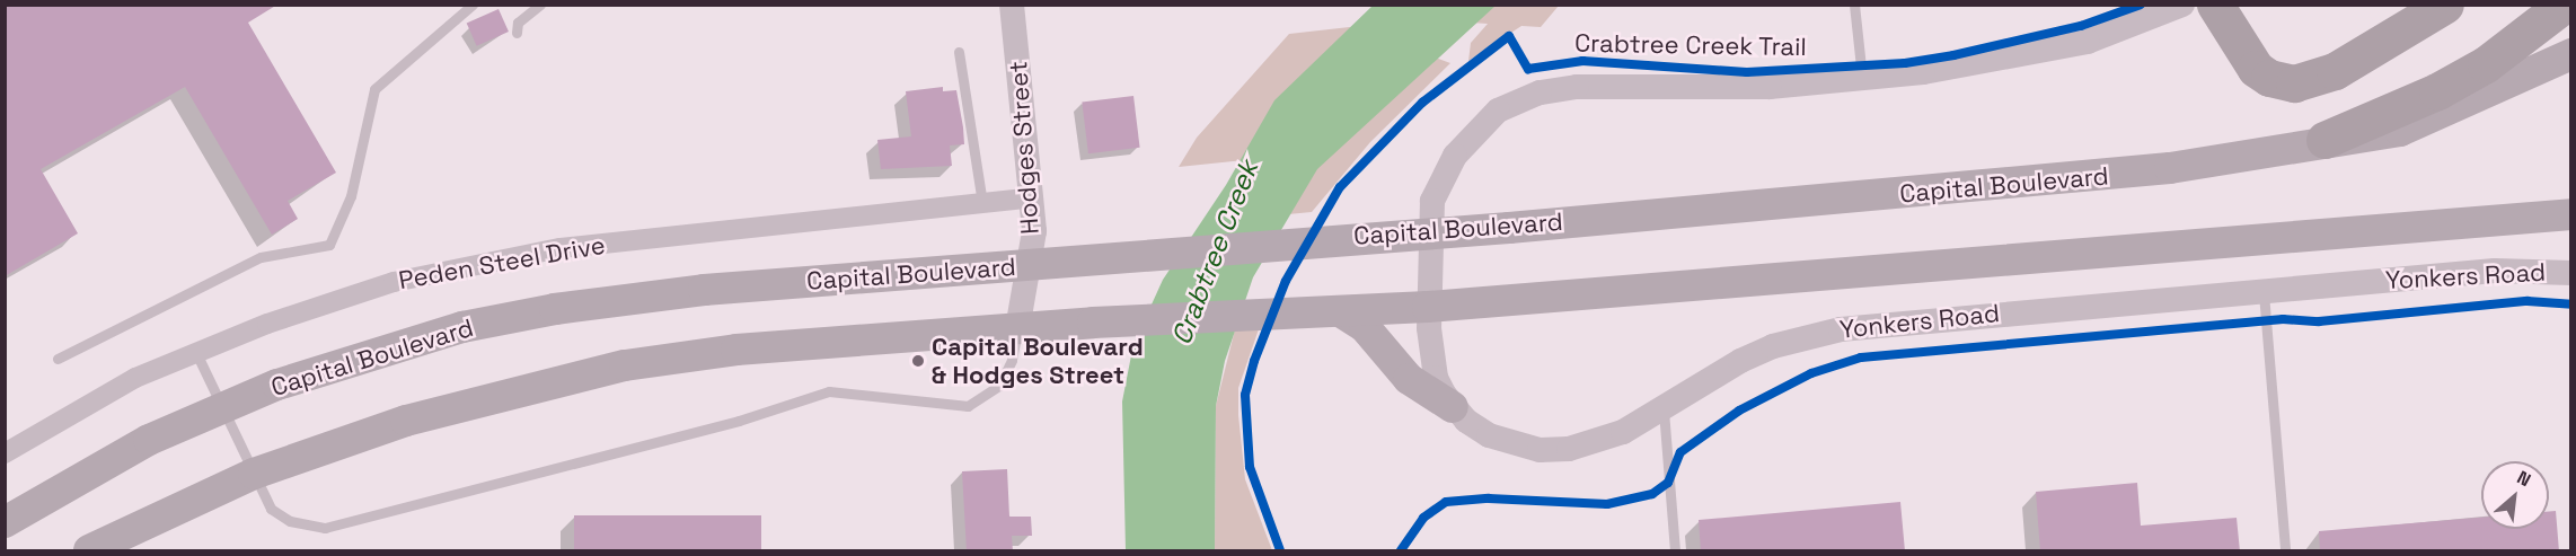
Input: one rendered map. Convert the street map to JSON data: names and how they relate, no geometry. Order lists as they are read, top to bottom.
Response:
{
  "streets": {
    "main road": ["Capital Boulevard"],
    "street": ["Hodges Street", "Peden Steel Drive", "Yonkers Road"],
    "cycle path": ["Crabtree Creek Trail"]
  },
  "crossings": [
    ["Hodges Street", "Capital Boulevard"],
    ["Hodges Street", "Peden Steel Drive"],
    ["Capital Boulevard", "Yonkers Road"]
  ],
  "water": ["Crabtree Creek"],
  "places": ["Capital Boulevard & Hodges Street"],
  "north": "top right"
}
